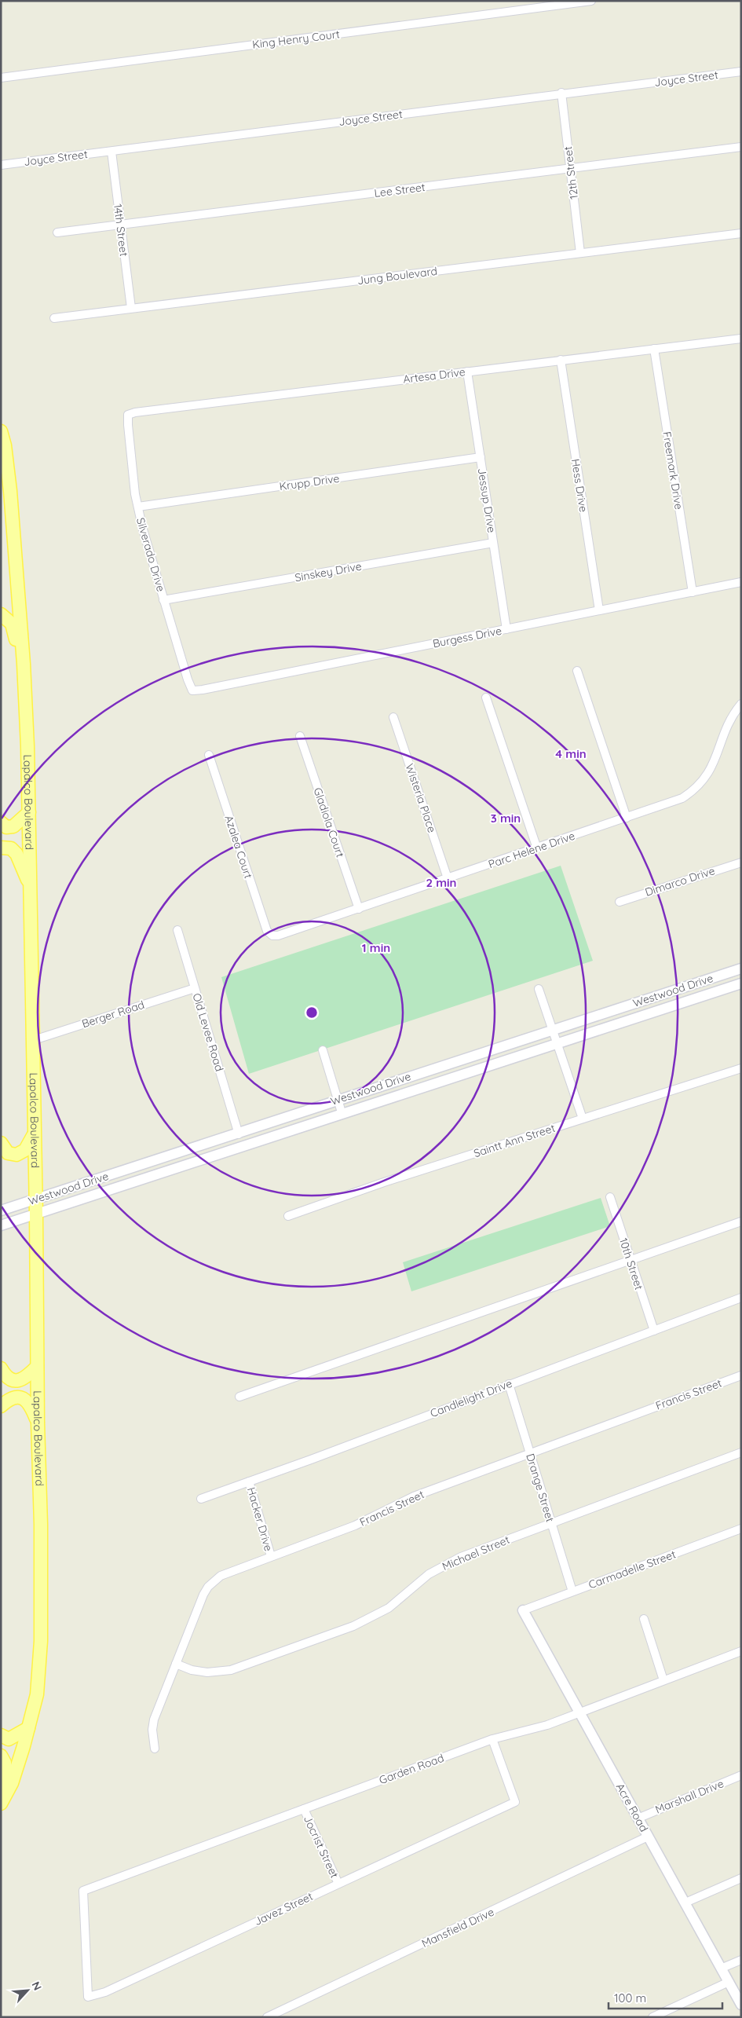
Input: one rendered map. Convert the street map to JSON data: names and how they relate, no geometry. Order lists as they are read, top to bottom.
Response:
{
  "streets": {
    "main road": ["Lapalco Boulevard"],
    "street": [
      "King Henry Court",
      "Joyce Street",
      "12th Street",
      "Lee Street",
      "14th Street",
      "Jung Boulevard",
      "Artesa Drive",
      "Freemark Drive",
      "Krupp Drive",
      "Hess Drive",
      "Jessup Drive",
      "Silverado Drive",
      "Sinskey Drive",
      "Burgess Drive",
      "Wisteria Place",
      "Gladiola Court",
      "Azalea Court",
      "Parc Helene Drive",
      "Dimarco Drive",
      "Westwood Drive",
      "Berger Road",
      "Old Levee Road",
      "Saintt Ann Street",
      "10th Street",
      "Francis Street",
      "Candlelight Drive",
      "Drange Street",
      "Hacker Drive",
      "Michael Street",
      "Carmadelle Street",
      "Garden Road",
      "Marshall Drive",
      "Acre Road",
      "Jocrist Street",
      "Javez Street",
      "Mansfield Drive"
    ]
  },
  "crossings": [
    ["Joyce Street", "12th Street"],
    ["Joyce Street", "14th Street"],
    ["12th Street", "Lee Street"],
    ["12th Street", "Jung Boulevard"],
    ["Lee Street", "14th Street"],
    ["14th Street", "Jung Boulevard"],
    ["Artesa Drive", "Freemark Drive"],
    ["Artesa Drive", "Hess Drive"],
    ["Artesa Drive", "Jessup Drive"],
    ["Artesa Drive", "Silverado Drive"],
    ["Freemark Drive", "Burgess Drive"],
    ["Krupp Drive", "Jessup Drive"],
    ["Krupp Drive", "Silverado Drive"],
    ["Hess Drive", "Burgess Drive"],
    ["Jessup Drive", "Sinskey Drive"],
    ["Jessup Drive", "Burgess Drive"],
    ["Silverado Drive", "Sinskey Drive"],
    ["Silverado Drive", "Burgess Drive"],
    ["Wisteria Place", "Parc Helene Drive"],
    ["Lapalco Boulevard", "Westwood Drive"],
    ["Lapalco Boulevard", "Berger Road"],
    ["Gladiola Court", "Parc Helene Drive"],
    ["Azalea Court", "Parc Helene Drive"],
    ["Westwood Drive", "Old Levee Road"],
    ["Berger Road", "Old Levee Road"],
    ["10th Street", "Candlelight Drive"],
    ["Francis Street", "Drange Street"],
    ["Francis Street", "Hacker Drive"],
    ["Francis Street", "Michael Street"],
    ["Candlelight Drive", "Drange Street"],
    ["Candlelight Drive", "Hacker Drive"],
    ["Drange Street", "Michael Street"],
    ["Drange Street", "Carmadelle Street"],
    ["Carmadelle Street", "Acre Road"],
    ["Garden Road", "Acre Road"],
    ["Garden Road", "Jocrist Street"],
    ["Garden Road", "Javez Street"],
    ["Marshall Drive", "Acre Road"],
    ["Acre Road", "Mansfield Drive"],
    ["Jocrist Street", "Javez Street"]
  ],
  "scale_bar": "100 m",
  "north": "top right",
  "rings": [
    "4 min",
    "3 min",
    "2 min",
    "1 min"
  ]
}
